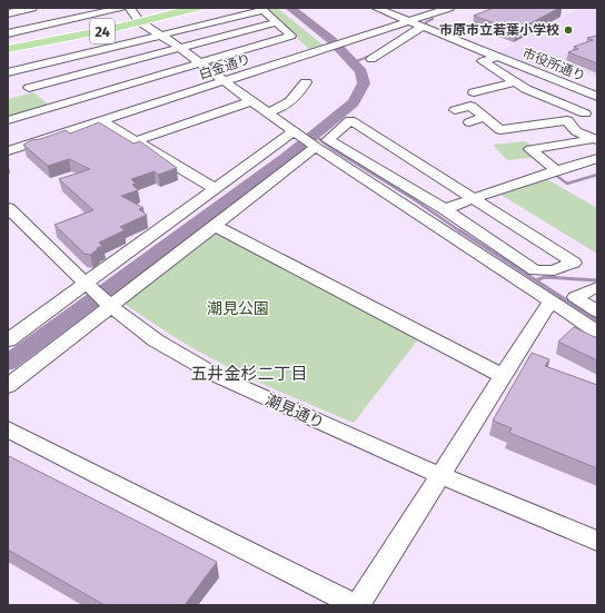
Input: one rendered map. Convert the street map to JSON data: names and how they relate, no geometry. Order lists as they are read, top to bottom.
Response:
{
  "streets": {
    "main road": ["24"],
    "street": ["市役所通り", "白金通り", "潮見通り"]
  },
  "crossings": [
    ["市役所通り", "白金通り"]
  ],
  "districts": ["五井金杉二丁目"],
  "parks": ["潮見公園"],
  "places": ["市原市立若葉小学校"]
}
